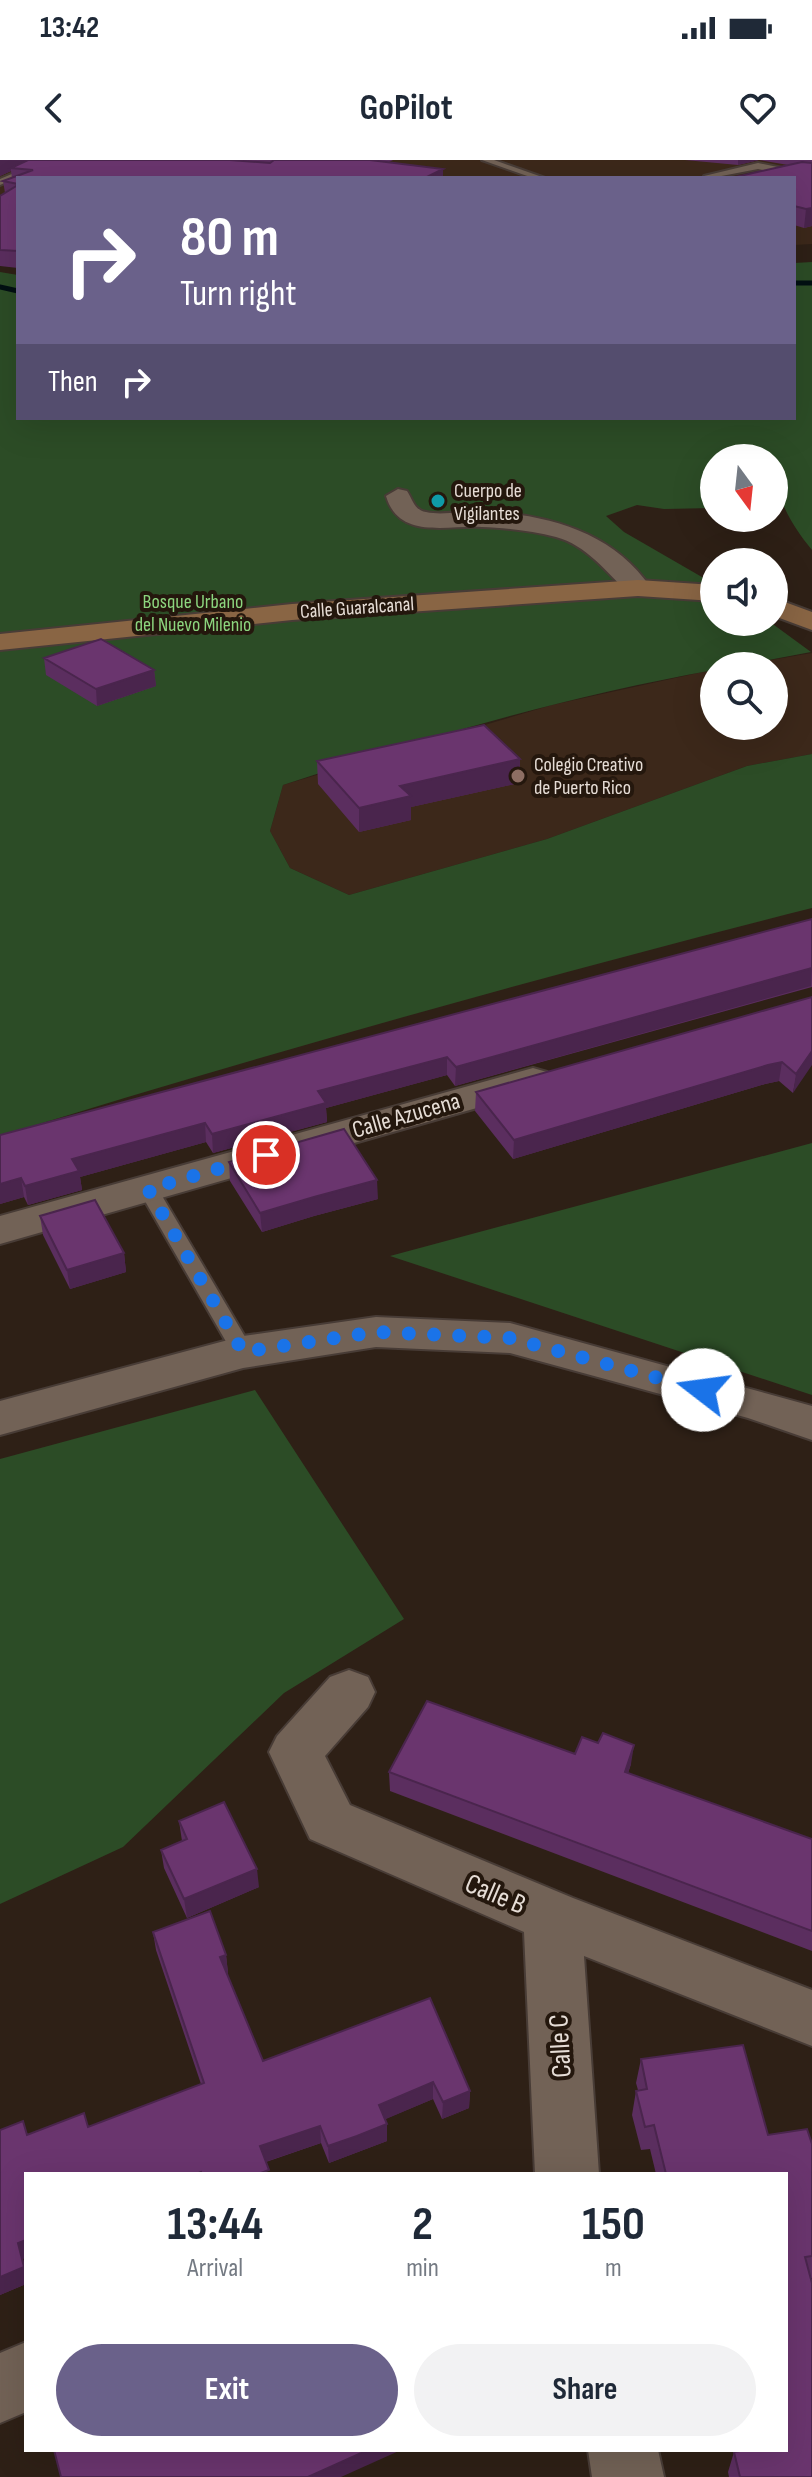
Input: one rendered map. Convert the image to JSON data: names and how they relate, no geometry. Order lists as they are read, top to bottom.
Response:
{
  "streets": {
    "street": [
      "Calle Guaralcanal",
      "Calle Azucena",
      "Calle B",
      "Calle C"
    ]
  },
  "crossings": [
    ["Calle B", "Calle C"]
  ],
  "parks": ["Bosque Urbano del Nuevo Milenio"],
  "places": ["Cuerpo de Vigilantes", "Colegio Creativo de Puerto Rico"],
  "north": "bottom",
  "page": {
    "status": "13:42",
    "header": "GoPilot",
    "turn": ["80 m", "Turn right"],
    "then": "Then",
    "eta": [
      "13:44",
      "Arrival",
      "2",
      "min",
      "150",
      "m"
    ],
    "buttons": ["Exit", "Share"]
  }
}
